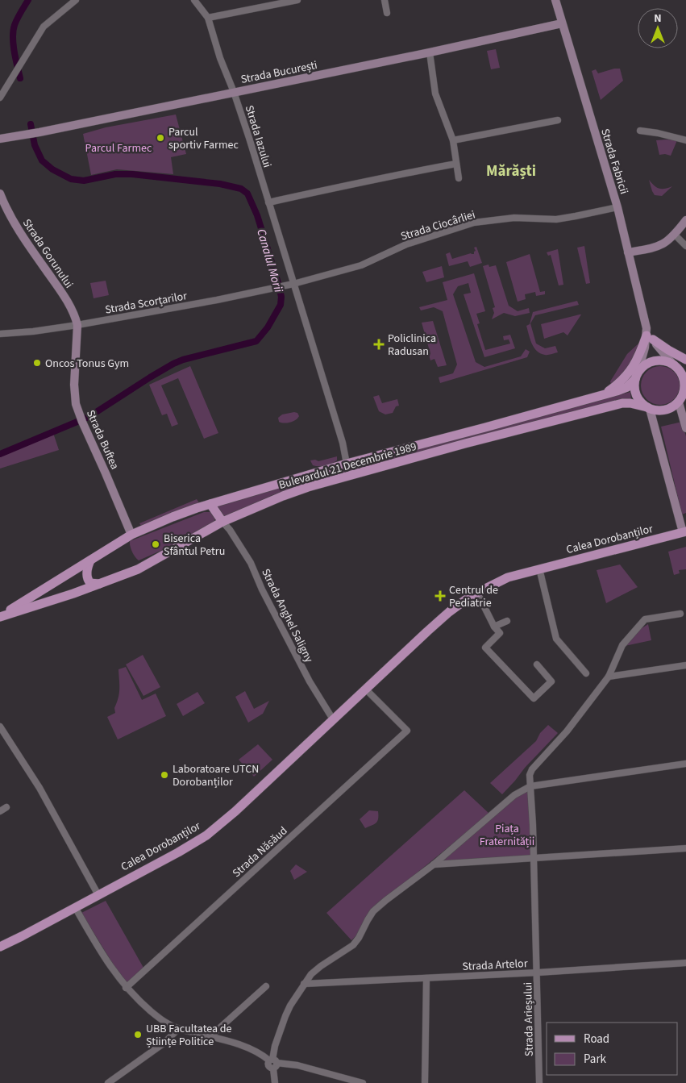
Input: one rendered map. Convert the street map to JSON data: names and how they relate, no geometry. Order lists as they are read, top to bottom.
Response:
{
  "streets": {
    "main road": [
      "Strada București",
      "Strada Fabricii",
      "Strada Gorunului",
      "Strada Buftea",
      "Bulevardul 21 Decembrie 1989",
      "Calea Dorobanților"
    ],
    "street": [
      "Strada Iazului",
      "Strada Ciocârliei",
      "Strada Scorțarilor",
      "Strada Anghel Saligny",
      "Strada Năsăud",
      "Strada Artelor",
      "Strada Arieșului"
    ]
  },
  "crossings": [
    ["Strada București", "Strada Iazului"],
    ["Strada București", "Strada Fabricii"],
    ["Strada Iazului", "Strada Ciocârliei"],
    ["Strada Iazului", "Strada Scorțarilor"],
    ["Strada Iazului", "Bulevardul 21 Decembrie 1989"],
    ["Strada Fabricii", "Strada Ciocârliei"],
    ["Strada Fabricii", "Bulevardul 21 Decembrie 1989"],
    ["Strada Ciocârliei", "Strada Scorțarilor"],
    ["Strada Gorunului", "Strada Scorțarilor"],
    ["Strada Gorunului", "Strada Buftea"],
    ["Strada Scorțarilor", "Strada Buftea"],
    ["Strada Buftea", "Bulevardul 21 Decembrie 1989"],
    ["Bulevardul 21 Decembrie 1989", "Strada Anghel Saligny"],
    ["Calea Dorobanților", "Strada Anghel Saligny"],
    ["Calea Dorobanților", "Strada Năsăud"],
    ["Strada Artelor", "Strada Arieșului"]
  ],
  "districts": ["Mărăști"],
  "water": ["Canalul Morii"],
  "parks": ["Parcul Farmec", "Piața Fraternității"],
  "places": {
    "other": [
      "Parcul sportiv Farmec",
      "Oncos Tonus Gym",
      "Biserica Sfântul Petru",
      "Laboratoare UTCN Dorobanților",
      "UBB Facultatea de Științe Politice"
    ],
    "health": ["Policlinica Radusan", "Centrul de Pediatrie"]
  },
  "legend": ["Road", "Park"],
  "north": "top"
}
